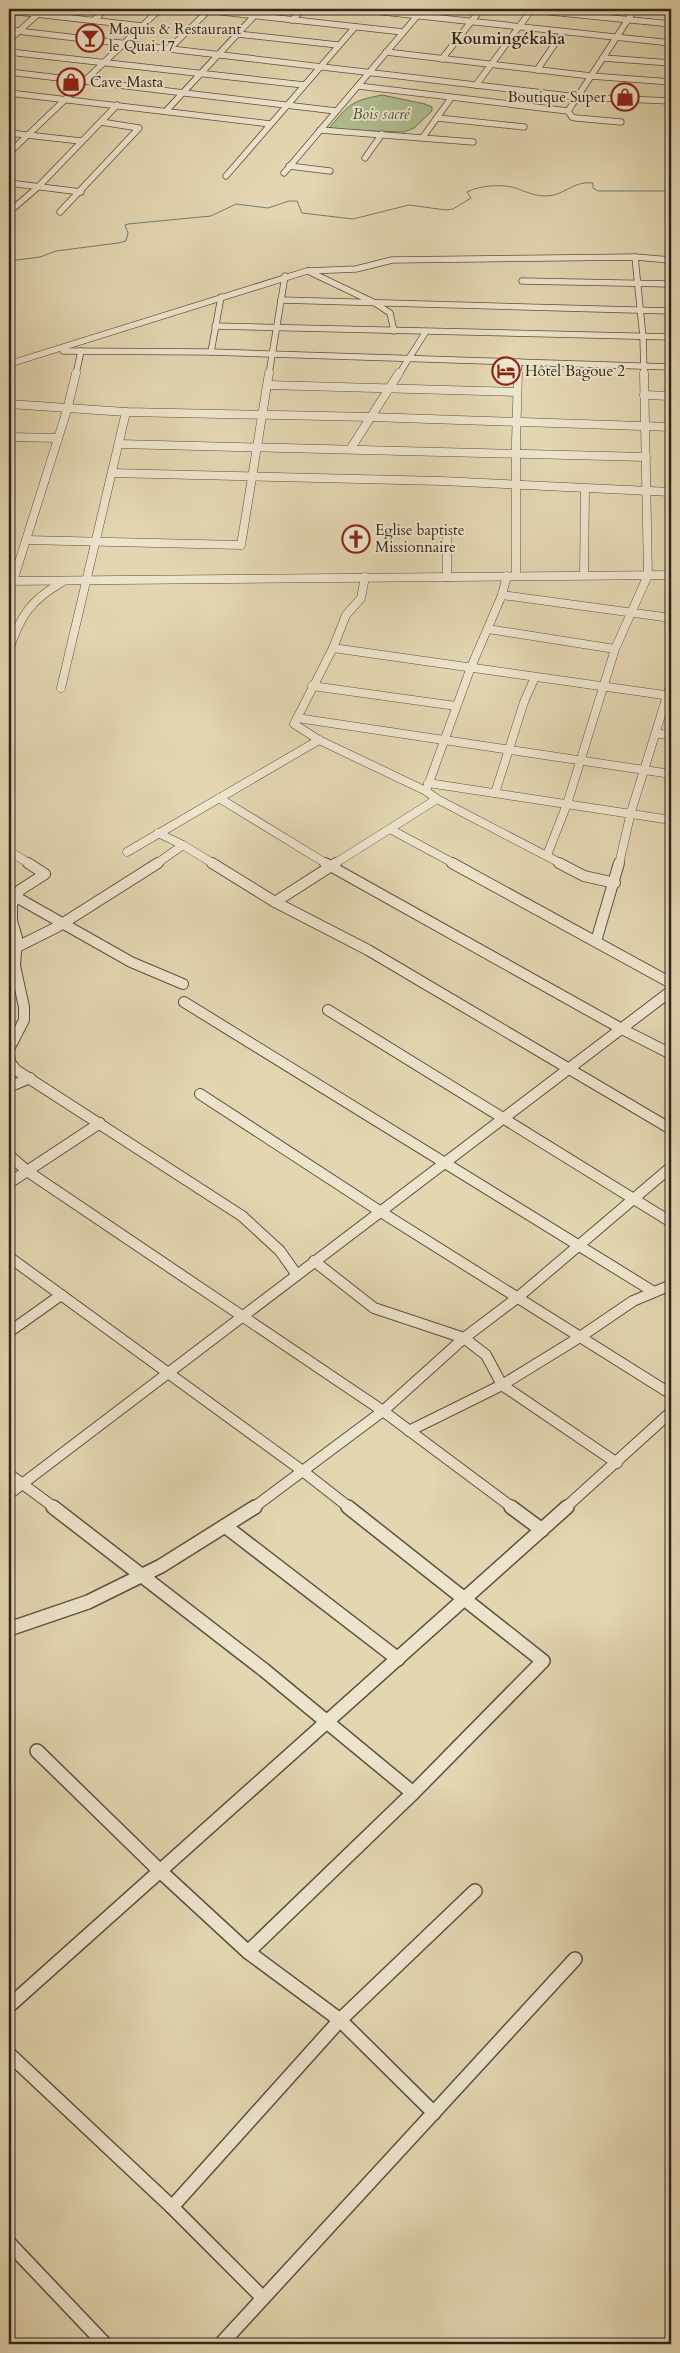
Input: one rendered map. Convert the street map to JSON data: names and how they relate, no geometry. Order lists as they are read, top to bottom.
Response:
{
  "districts": ["Koumingékaha"],
  "parks": ["Bois sacré"],
  "places": {
    "bar": ["Maquis & Restaurant le Quai 17"],
    "shop": ["Cave Masta", "Boutique Super"],
    "hotel": ["Hôtel Bagoue 2"],
    "church": ["Eglise baptiste Missionnaire"]
  }
}
